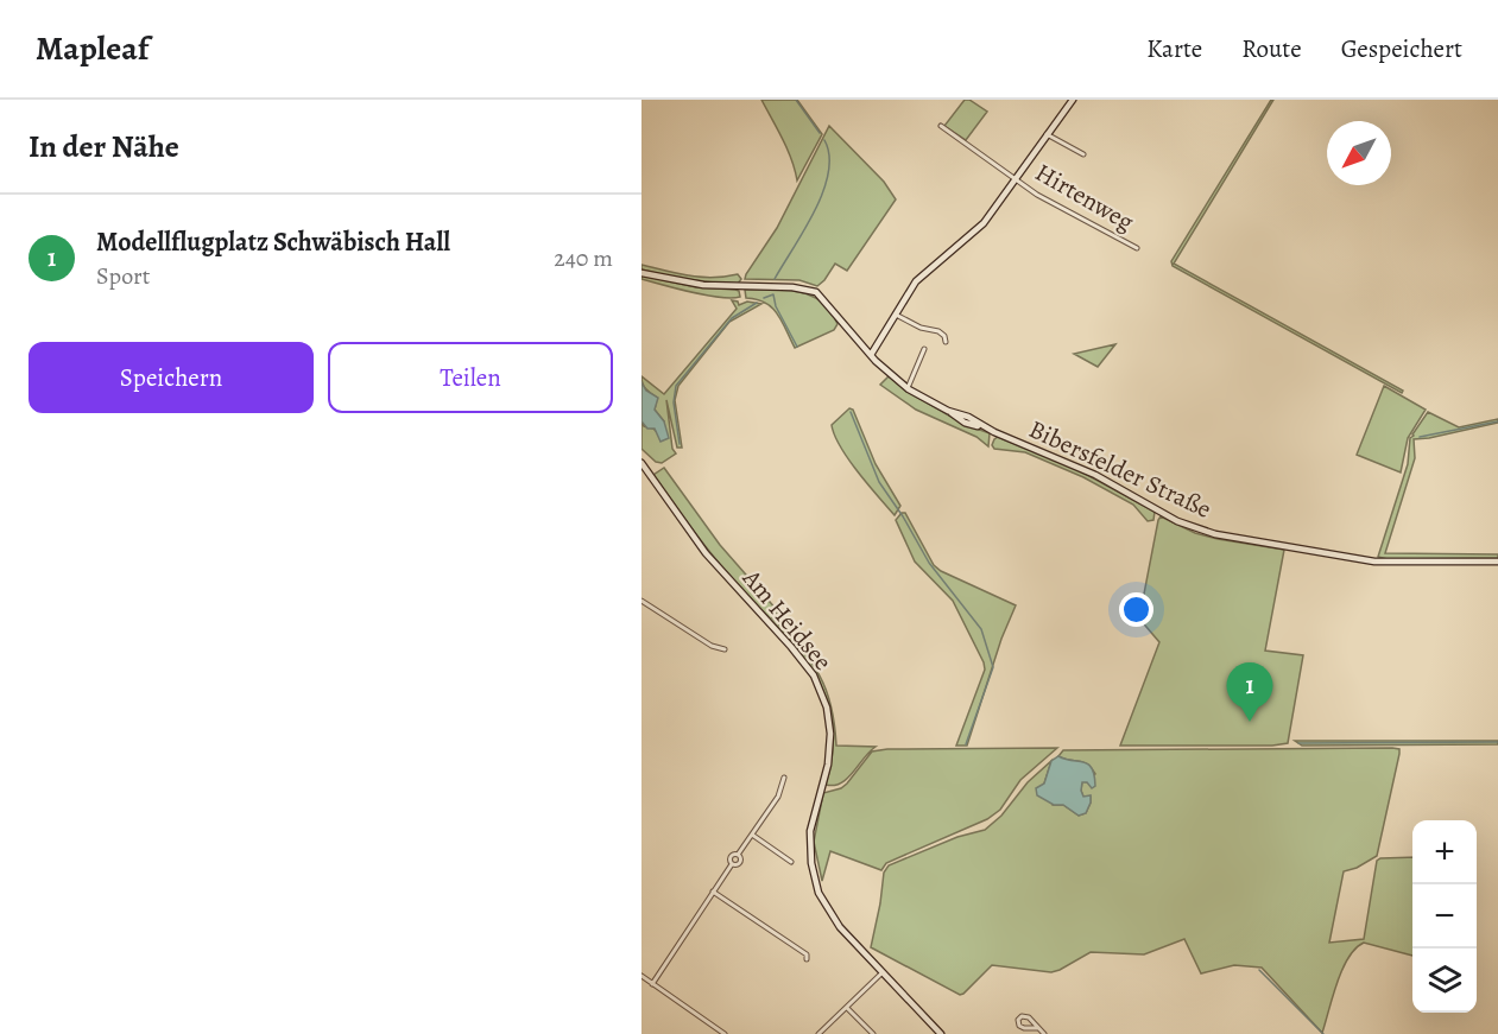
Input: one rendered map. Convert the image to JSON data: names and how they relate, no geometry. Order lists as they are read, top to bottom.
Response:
{
  "streets": {
    "street": ["Hirtenweg", "Bibersfelder Straße", "Am Heidsee"]
  },
  "north": "bottom left",
  "page": {
    "header": "Mapleaf",
    "nav": ["Karte", "Route", "Gespeichert"],
    "heading": "In der Nähe",
    "list": [
      {
        "mark": "1",
        "name": "Modellflugplatz Schwäbisch Hall",
        "note": "Sport",
        "value": "240 m"
      }
    ],
    "buttons": ["Speichern", "Teilen"],
    "pins": "1",
    "map_buttons": ["+", "−"]
  }
}
